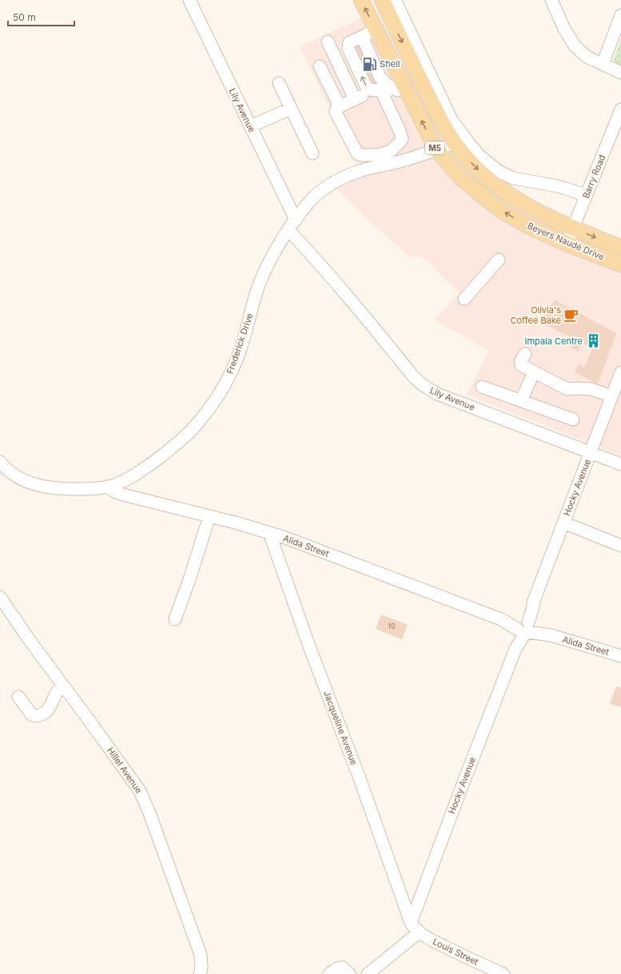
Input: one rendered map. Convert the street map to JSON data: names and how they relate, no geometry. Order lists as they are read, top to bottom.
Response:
{
  "streets": {
    "main road": ["M5", "Beyers Naudé Drive"],
    "street": [
      "Lily Avenue",
      "Barry Road",
      "Frederick Drive",
      "Hocky Avenue",
      "Alida Street",
      "Jacqueline Avenue",
      "Hillel Avenue",
      "Louis Street"
    ]
  },
  "crossings": [
    ["Lily Avenue", "Frederick Drive"],
    ["Lily Avenue", "Hocky Avenue"],
    ["Barry Road", "Beyers Naudé Drive"],
    ["Beyers Naudé Drive", "Frederick Drive"],
    ["Frederick Drive", "Alida Street"],
    ["Hocky Avenue", "Alida Street"],
    ["Hocky Avenue", "Jacqueline Avenue"],
    ["Hocky Avenue", "Louis Street"],
    ["Alida Street", "Jacqueline Avenue"],
    ["Jacqueline Avenue", "Louis Street"]
  ],
  "places": {
    "fuel station": ["Shell"],
    "cafe": ["Olivia's Coffee Bake"],
    "building": ["Impala Centre"]
  },
  "house_numbers": ["10"],
  "scale_bar": "50 m"
}
